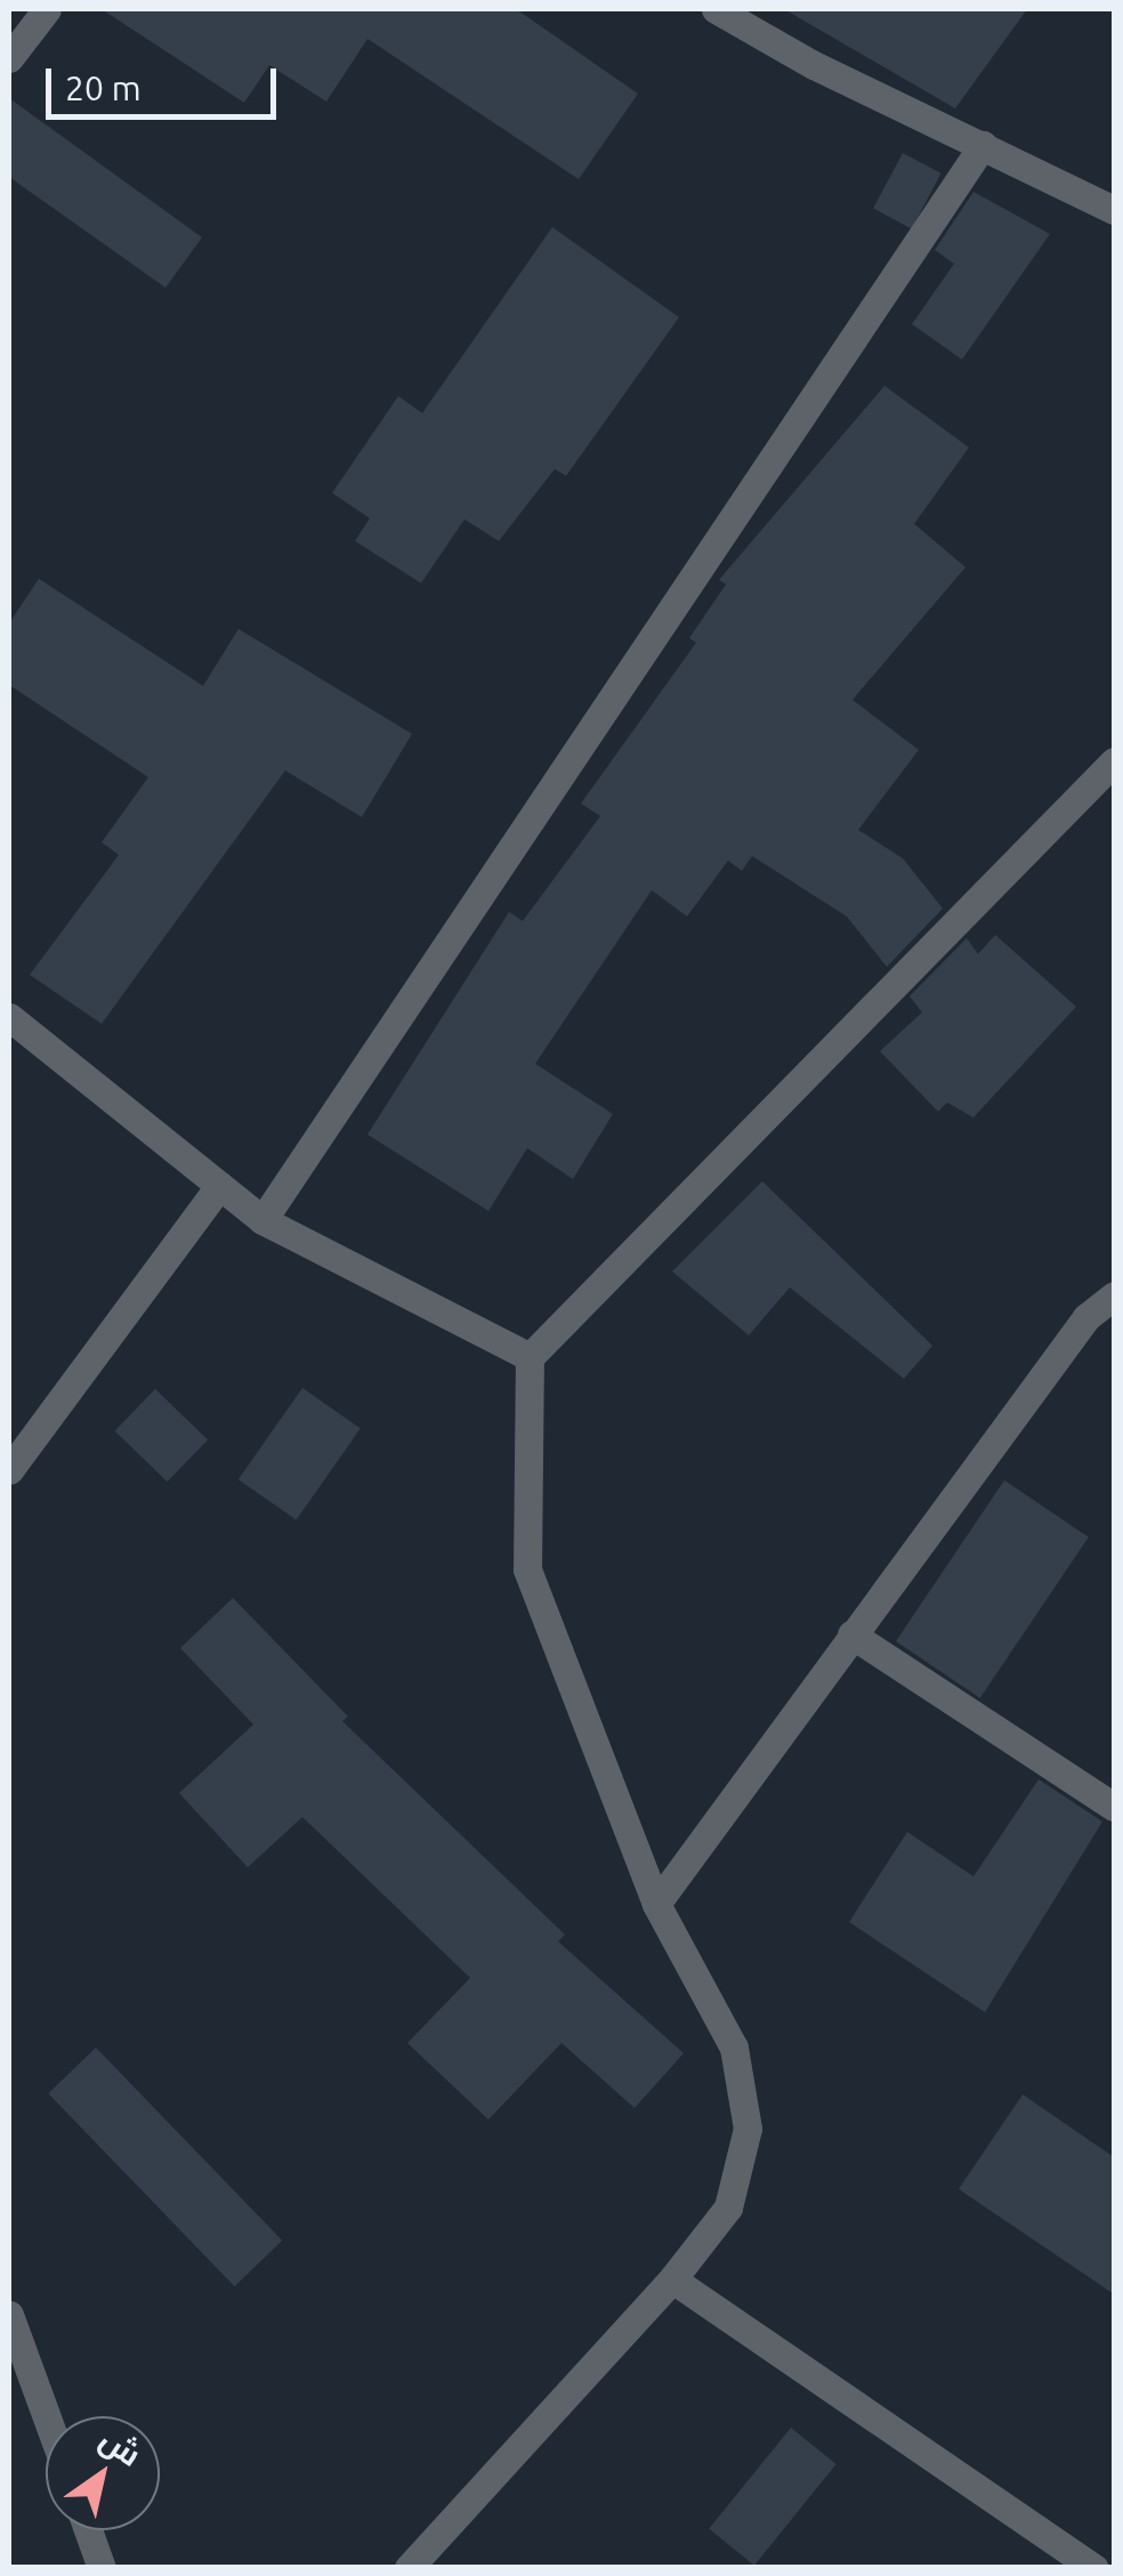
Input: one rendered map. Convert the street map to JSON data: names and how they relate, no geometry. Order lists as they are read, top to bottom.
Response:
{
  "scale_bar": "20 m",
  "north": "top right"
}
